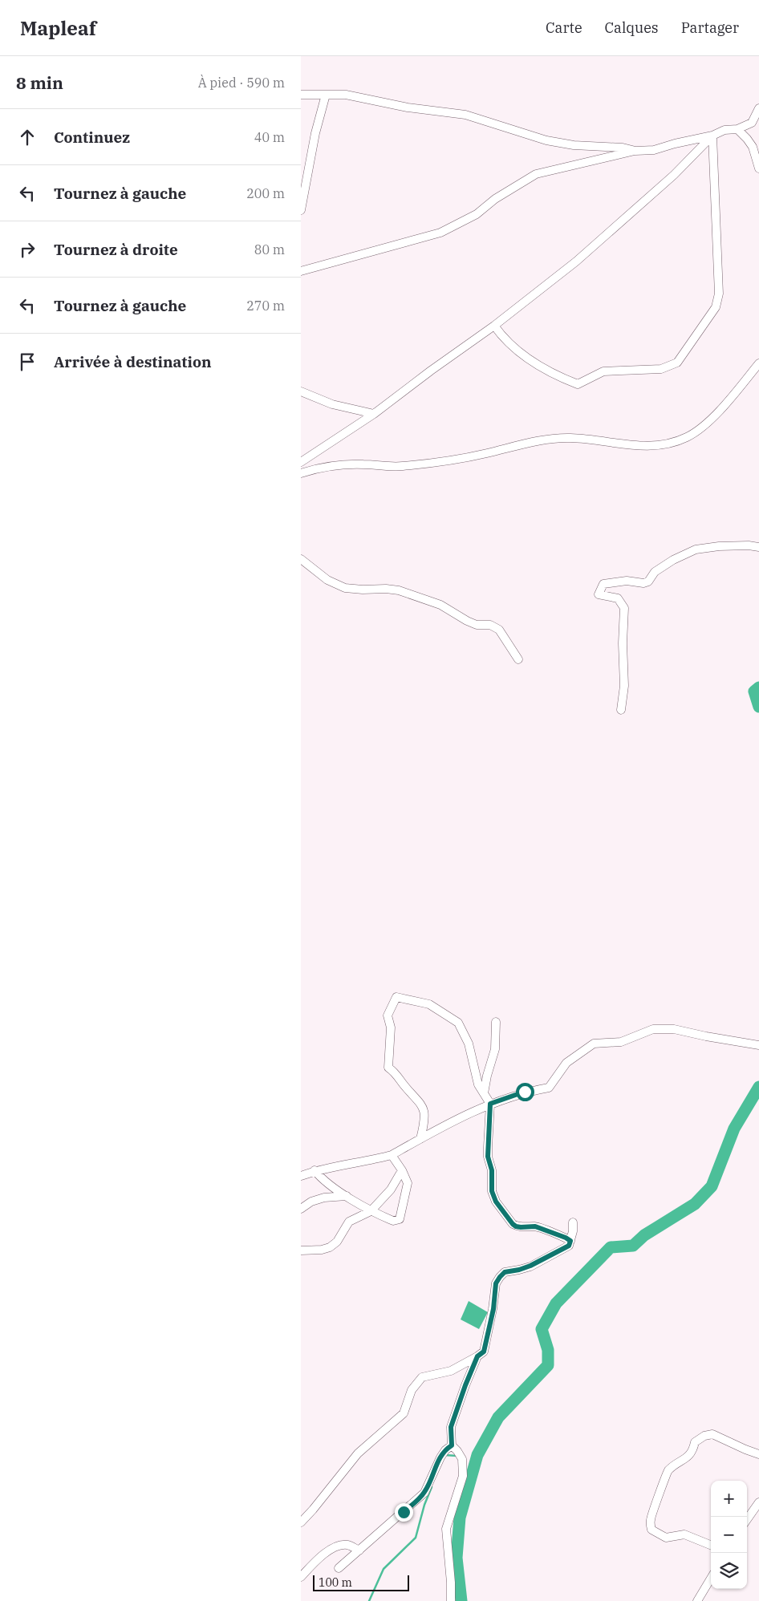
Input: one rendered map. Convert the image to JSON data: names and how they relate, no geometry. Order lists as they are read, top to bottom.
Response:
{
  "scale_bar": "100 m",
  "page": {
    "header": "Mapleaf",
    "nav": ["Carte", "Calques", "Partager"],
    "heading": ["8 min", "À pied · 590 m"],
    "list": [
      ["Continuez", "40 m"],
      ["Tournez à gauche", "200 m"],
      ["Tournez à droite", "80 m"],
      ["Tournez à gauche", "270 m"],
      "Arrivée à destination"
    ],
    "map_buttons": ["+", "−"],
    "scale": "100 m"
  }
}
